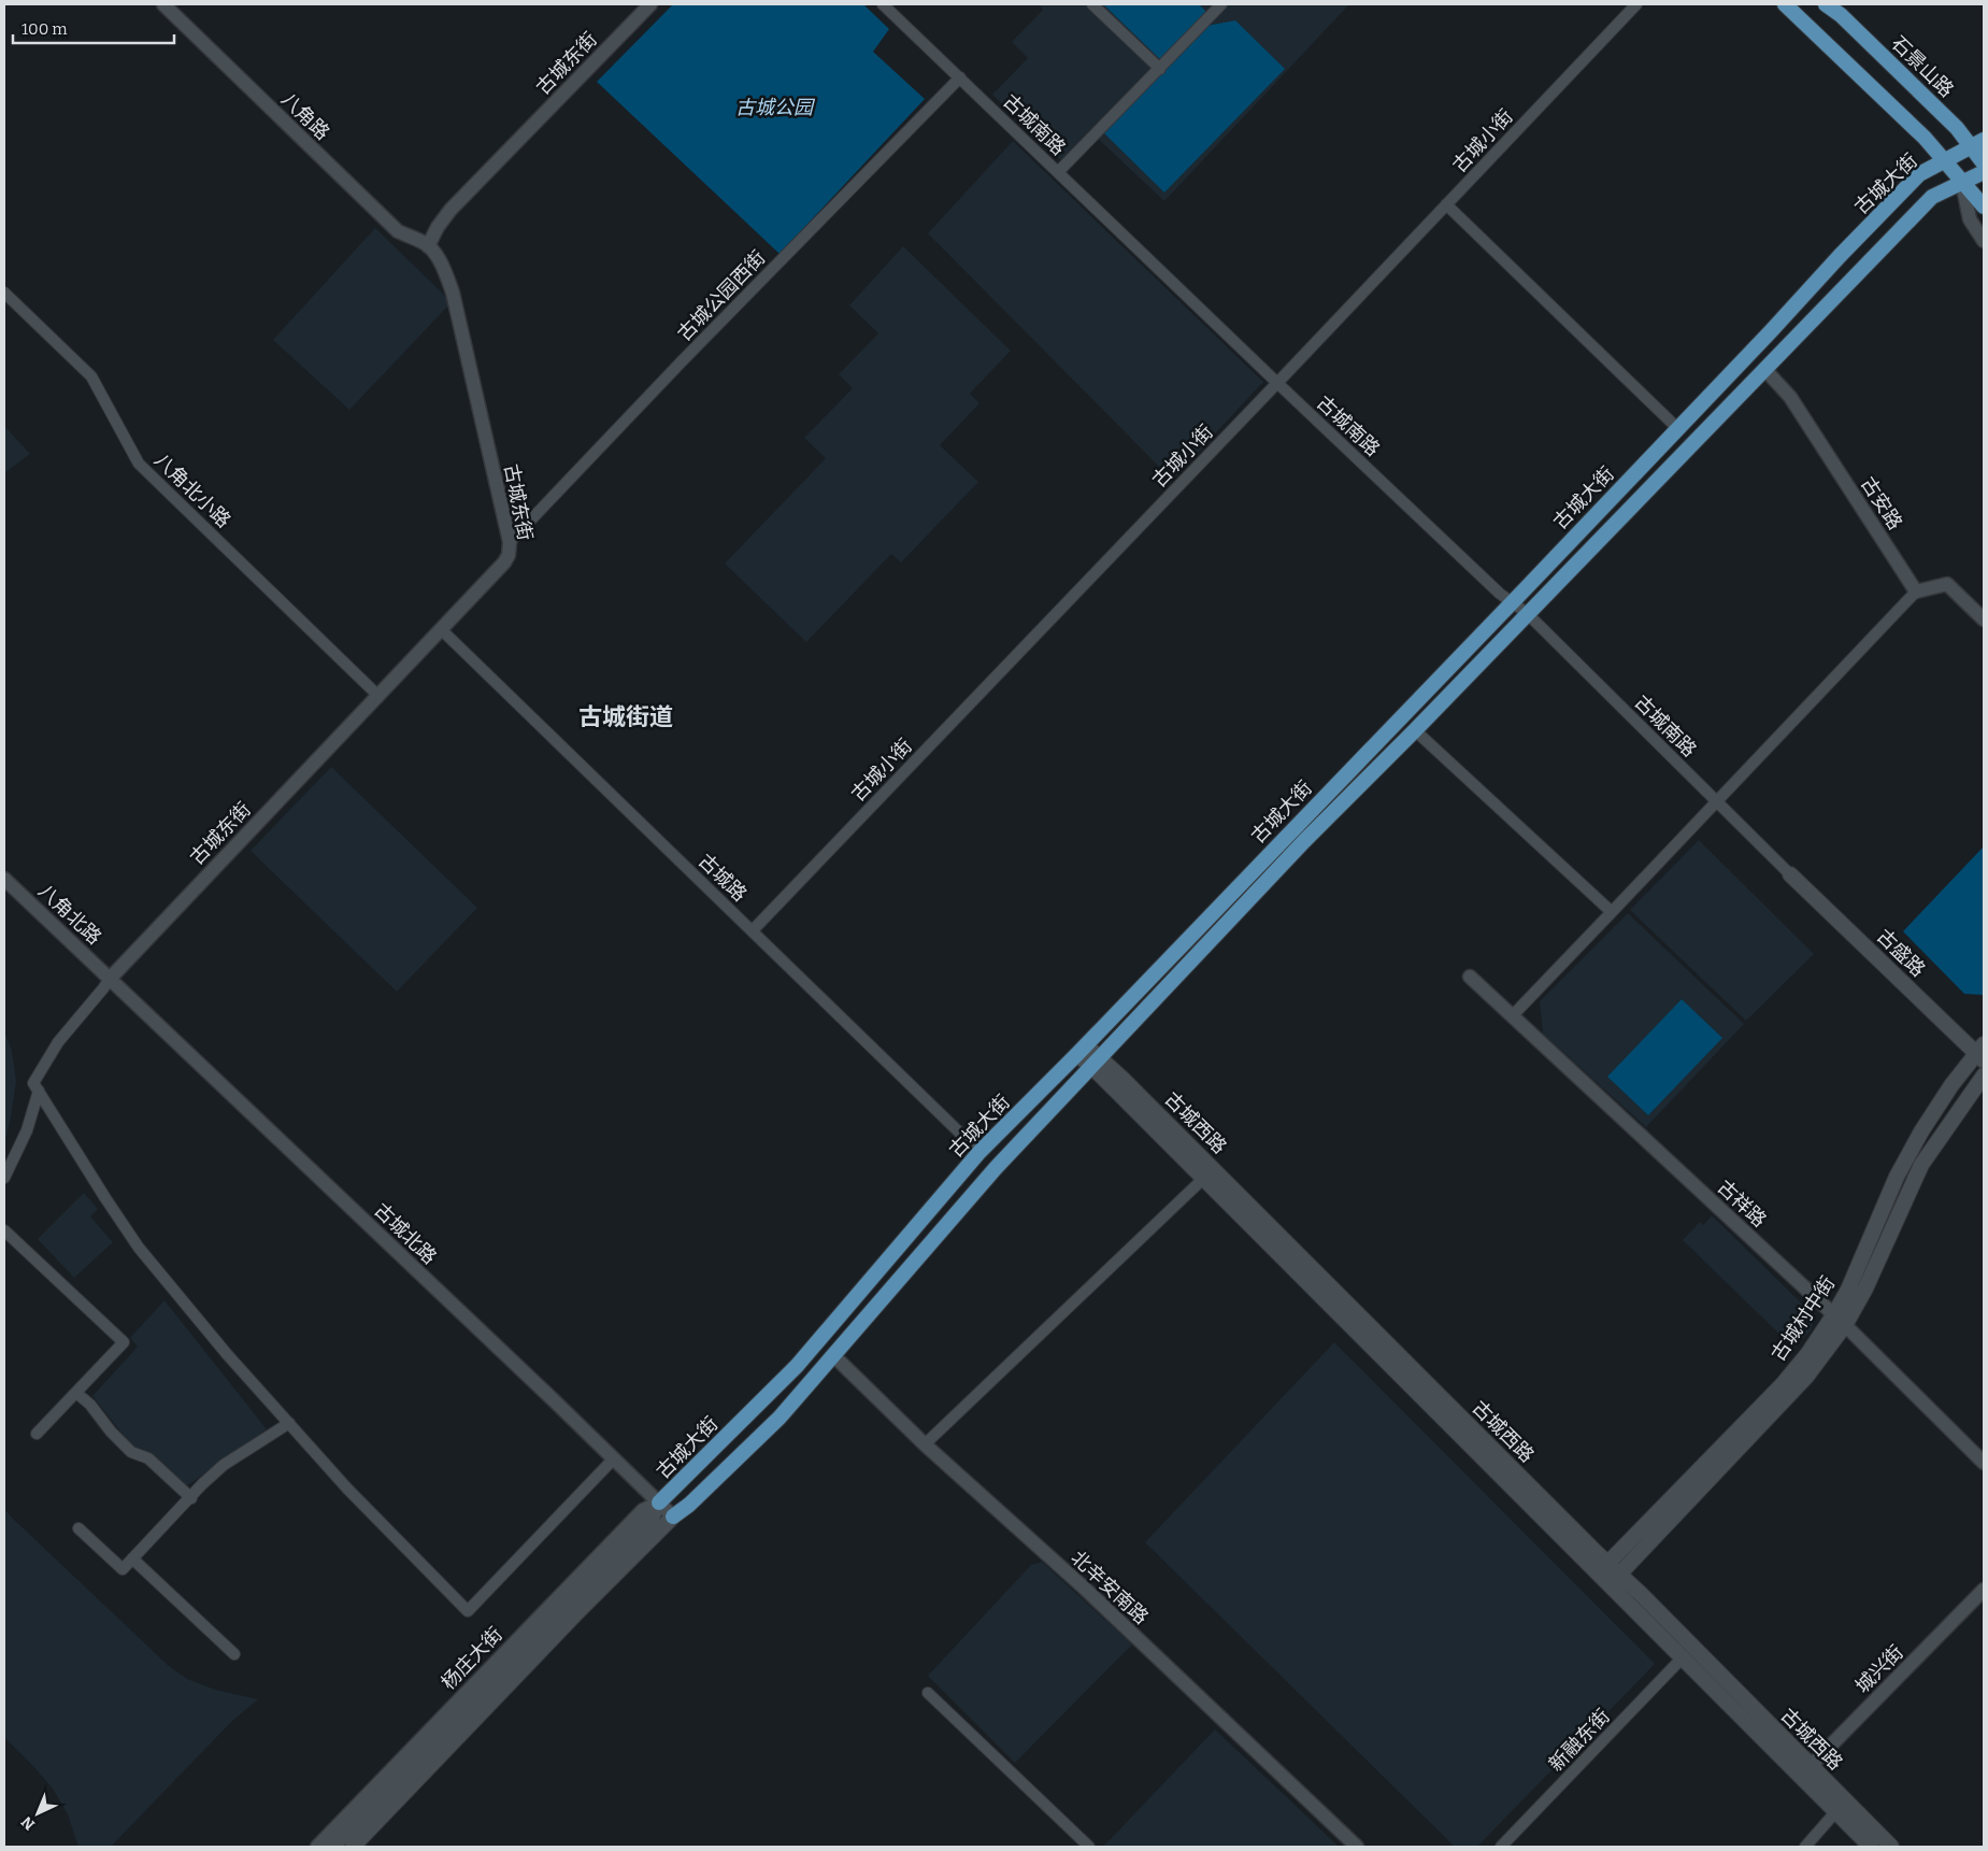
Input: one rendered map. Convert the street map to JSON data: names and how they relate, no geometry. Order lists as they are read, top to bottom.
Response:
{
  "streets": {
    "main road": [
      "石景山路",
      "古城大街",
      "古盛路",
      "古城西路",
      "古城村中街"
    ],
    "street": [
      "古城东街",
      "八角路",
      "古城南路",
      "古城小街",
      "古城公园西街",
      "八角北小路",
      "古安路",
      "古城路",
      "八角北路",
      "古祥路",
      "古城北路",
      "北辛安南路",
      "杨庄大街",
      "城兴街",
      "新融东街"
    ]
  },
  "crossings": [
    ["古城东街", "八角路"],
    ["古城东街", "古城公园西街"],
    ["古城东街", "八角北小路"],
    ["古城东街", "古城路"],
    ["古城东街", "八角北路"],
    ["古城东街", "古城北路"],
    ["石景山路", "古城大街"],
    ["古城南路", "古城小街"],
    ["古城南路", "古城大街"],
    ["古城南路", "古城公园西街"],
    ["古城南路", "古盛路"],
    ["古城小街", "古城路"],
    ["古城大街", "古安路"],
    ["古城大街", "古城路"],
    ["古城大街", "古城西路"],
    ["古城大街", "古城北路"],
    ["古城大街", "北辛安南路"],
    ["古城大街", "杨庄大街"],
    ["八角北路", "古城北路"],
    ["古盛路", "古城村中街"],
    ["古城西路", "古城村中街"],
    ["古城西路", "城兴街"],
    ["古城西路", "新融东街"],
    ["古祥路", "古城村中街"],
    ["古城北路", "杨庄大街"]
  ],
  "districts": ["古城街道"],
  "parks": ["古城公园"],
  "scale_bar": "100 m",
  "north": "bottom left"
}
